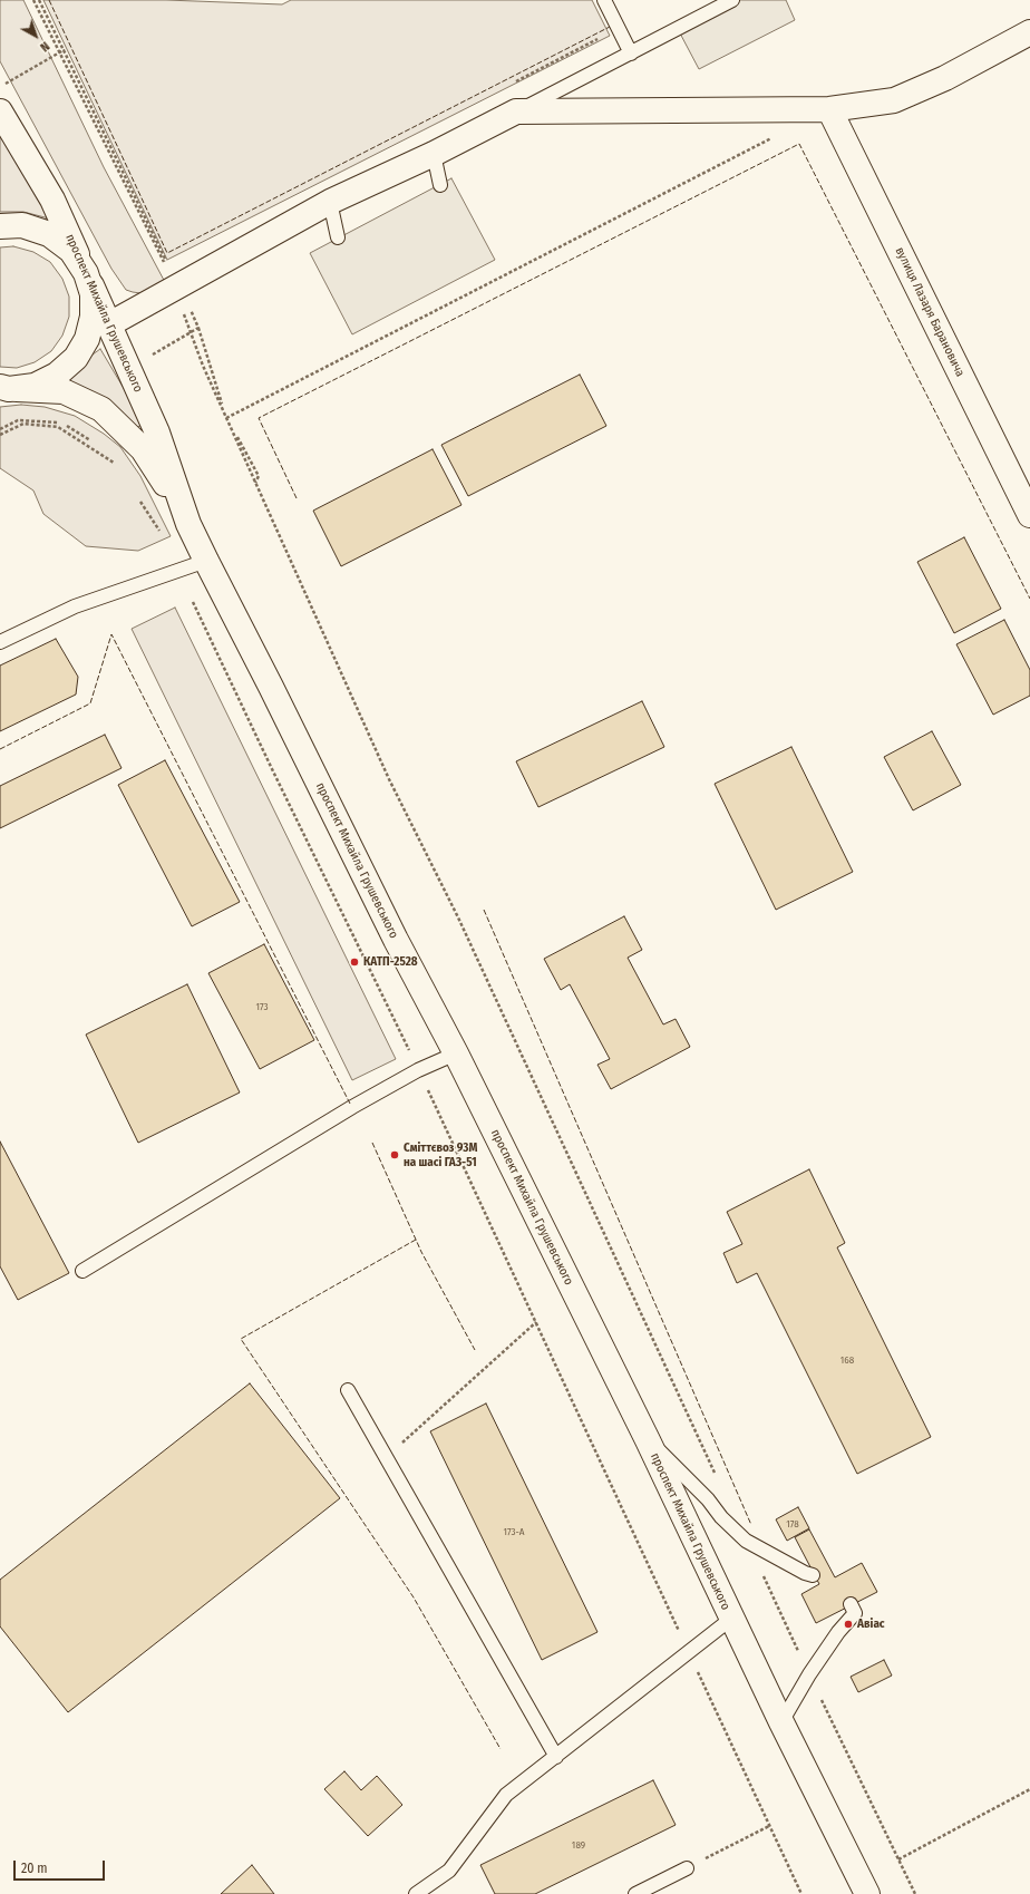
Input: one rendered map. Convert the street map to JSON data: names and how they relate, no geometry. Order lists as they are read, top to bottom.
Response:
{
  "streets": {
    "street": ["вулиця Лазаря Барановича", "проспект Михайла Грушевського"]
  },
  "places": ["КАТП-2528", "Сміттєвоз 93М на шасі ГАЗ-51", "Авіас"],
  "house_numbers": [
    "173",
    "168",
    "178",
    "173-А",
    "189"
  ],
  "scale_bar": "20 m",
  "north": "bottom right"
}
